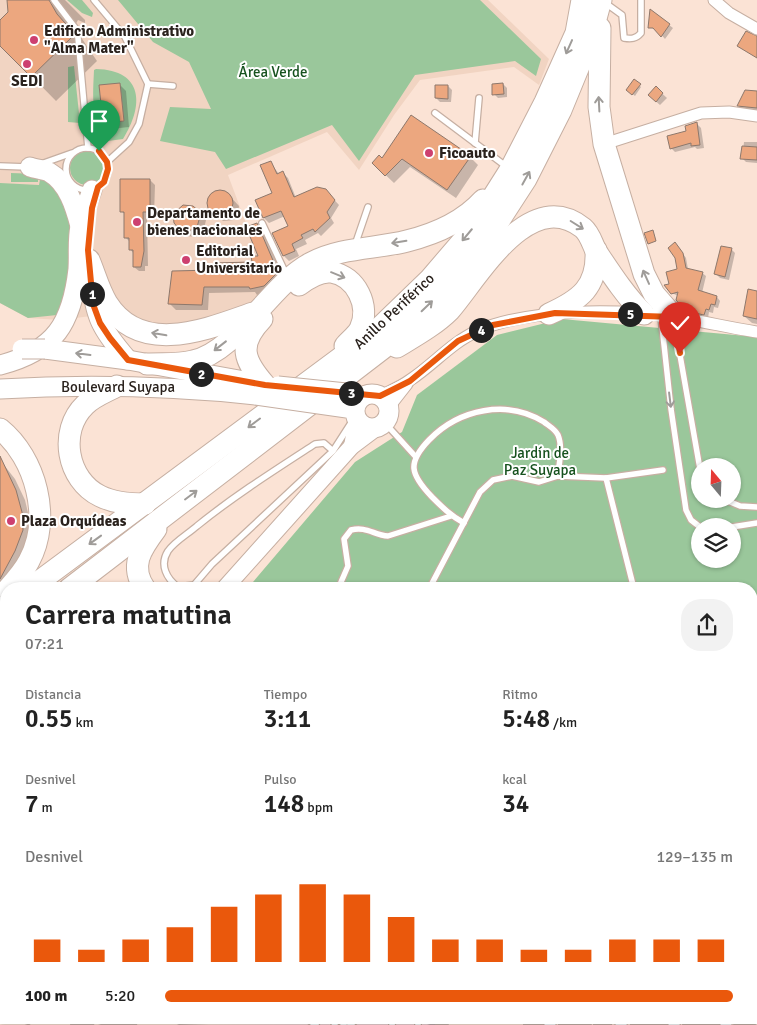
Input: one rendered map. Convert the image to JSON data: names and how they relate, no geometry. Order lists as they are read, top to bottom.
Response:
{
  "streets": {
    "highway": ["Anillo Periférico"],
    "main road": ["Boulevard Suyapa"]
  },
  "crossings": [
    ["Anillo Periférico", "Boulevard Suyapa"]
  ],
  "parks": ["Área Verde", "Jardín de Paz Suyapa"],
  "places": [
    "Edificio Administrativo \"Alma Mater\"",
    "SEDI",
    "Ficoauto",
    "Departamento de bienes nacionales",
    "Editorial Universitario",
    "Plaza Orquídeas"
  ],
  "north": "top",
  "page": {
    "pins": [
      "1",
      "5",
      "4",
      "2",
      "3"
    ],
    "heading": ["Carrera matutina", "07:21"],
    "stats": [
      ["Distancia", "0.55 km"],
      ["Tiempo", "3:11"],
      ["Ritmo", "5:48 /km"],
      ["Desnivel", "7 m"],
      ["Pulso", "148 bpm"],
      ["kcal", "34"]
    ],
    "chart": ["Desnivel", "129–135 m"],
    "list": [
      {
        "name": "100 m",
        "note": "5:20"
      }
    ]
  }
}
